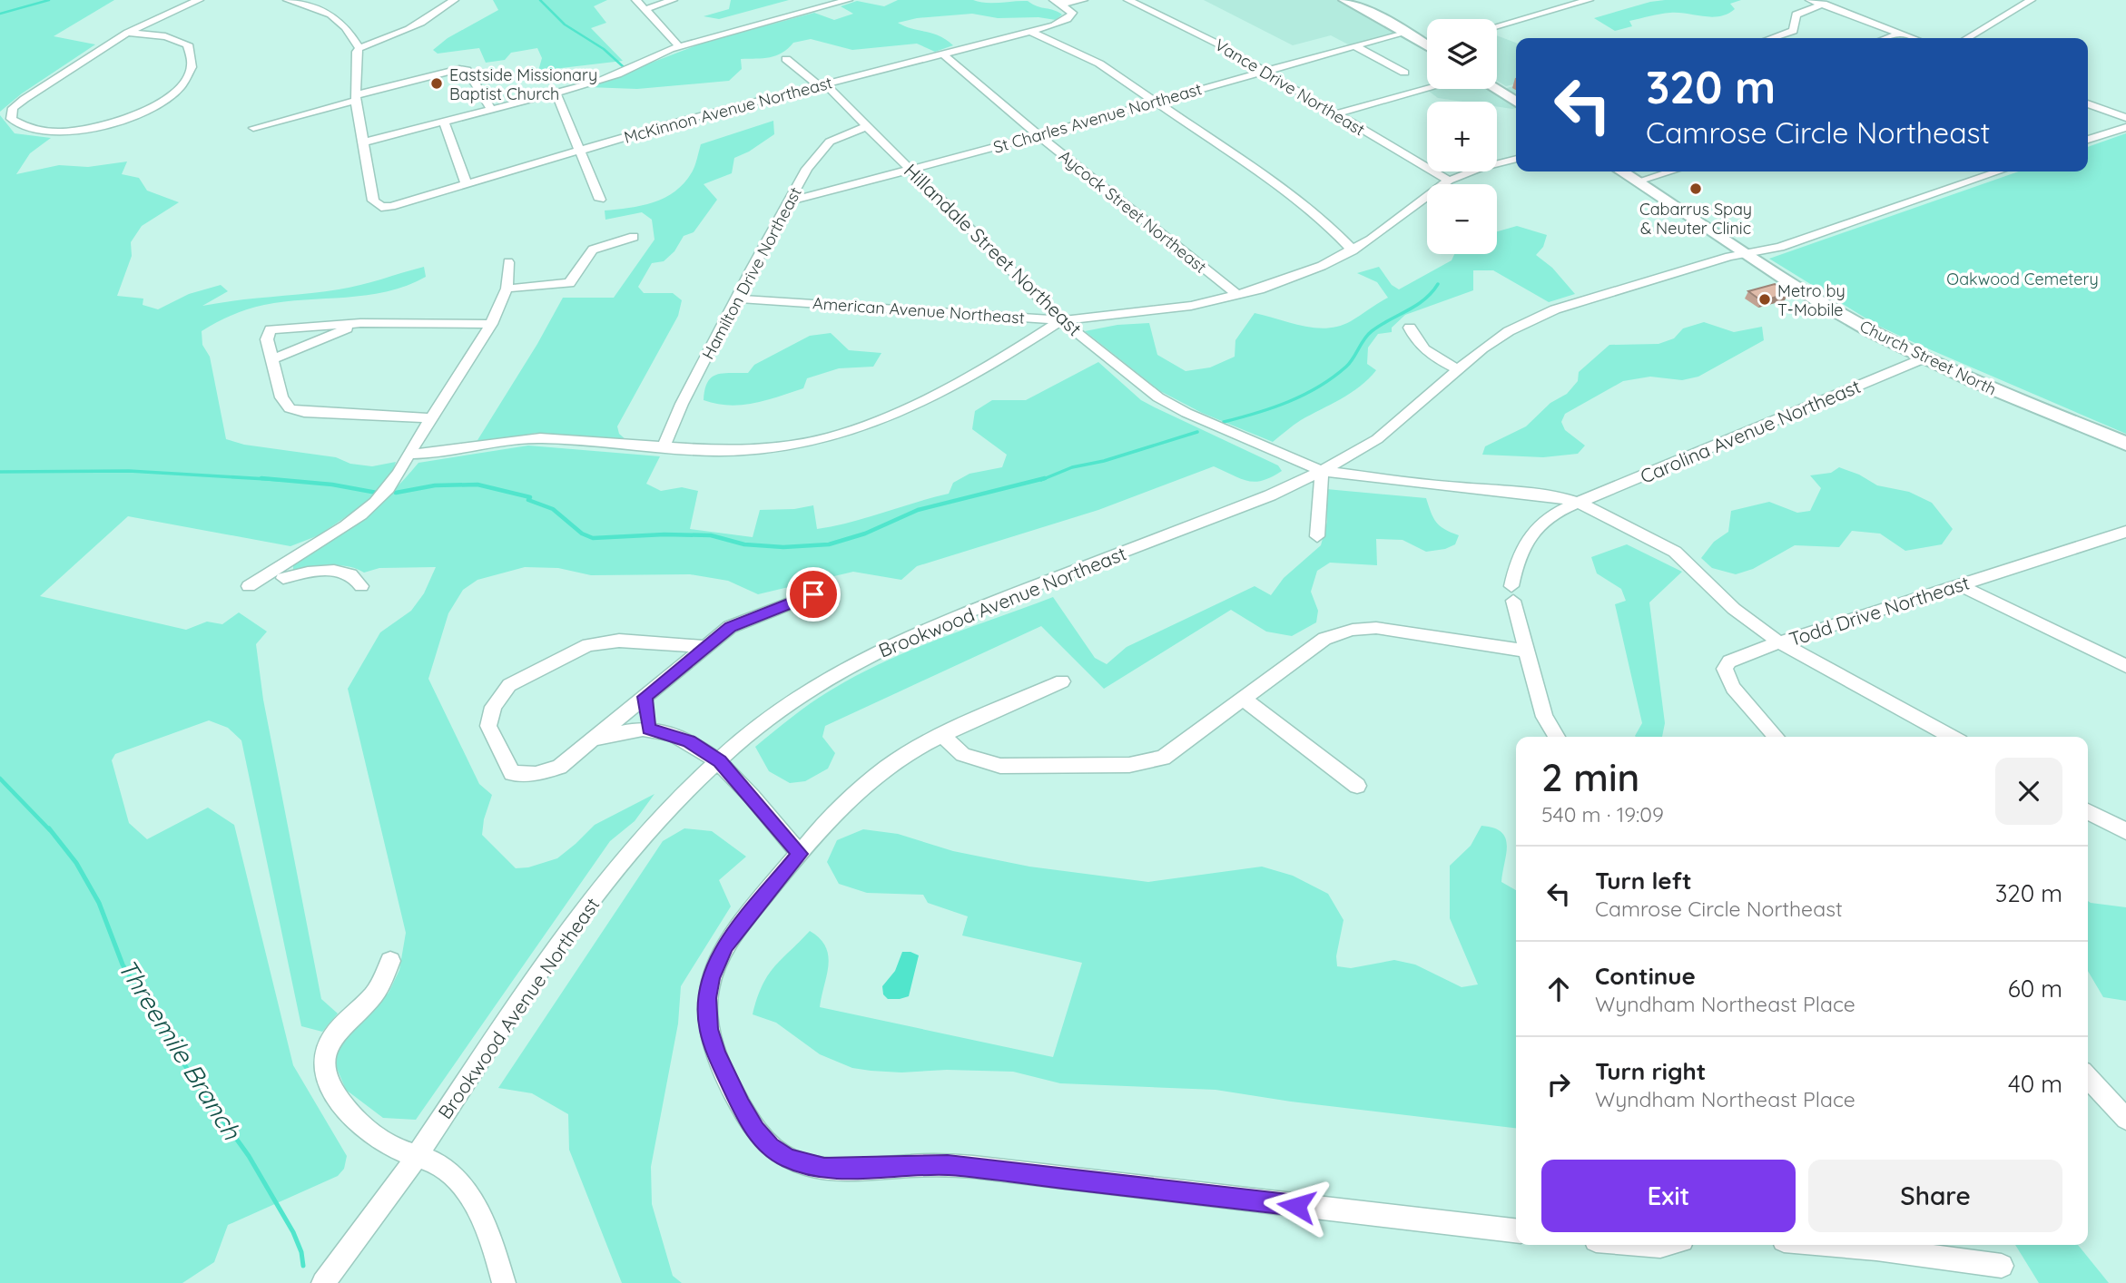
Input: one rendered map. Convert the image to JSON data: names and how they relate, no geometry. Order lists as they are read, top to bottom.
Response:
{
  "streets": {
    "main road": ["Church Street North"],
    "street": [
      "Vance Drive Northeast",
      "McKinnon Avenue Northeast",
      "St Charles Avenue Northeast",
      "Aycock Street Northeast",
      "Hillandale Street Northeast",
      "Hamilton Drive Northeast",
      "American Avenue Northeast",
      "Carolina Avenue Northeast",
      "Brookwood Avenue Northeast",
      "Todd Drive Northeast"
    ]
  },
  "crossings": [
    ["Vance Drive Northeast", "St Charles Avenue Northeast"],
    ["Vance Drive Northeast", "American Avenue Northeast"],
    ["McKinnon Avenue Northeast", "Aycock Street Northeast"],
    ["McKinnon Avenue Northeast", "Hillandale Street Northeast"],
    ["St Charles Avenue Northeast", "Aycock Street Northeast"],
    ["St Charles Avenue Northeast", "Hillandale Street Northeast"],
    ["St Charles Avenue Northeast", "Hamilton Drive Northeast"],
    ["Aycock Street Northeast", "American Avenue Northeast"],
    ["Hillandale Street Northeast", "Hamilton Drive Northeast"],
    ["Hillandale Street Northeast", "American Avenue Northeast"],
    ["Hillandale Street Northeast", "Carolina Avenue Northeast"],
    ["Hillandale Street Northeast", "Brookwood Avenue Northeast"],
    ["Hillandale Street Northeast", "Todd Drive Northeast"],
    ["Hamilton Drive Northeast", "American Avenue Northeast"],
    ["Church Street North", "Carolina Avenue Northeast"],
    ["Church Street North", "Brookwood Avenue Northeast"]
  ],
  "water": ["Threemile Branch"],
  "parks": ["Oakwood Cemetery"],
  "places": ["Eastside Missionary Baptist Church", "Cabarrus Spay & Neuter Clinic", "Metro by T-Mobile"],
  "page": {
    "map_buttons": ["+", "−"],
    "turn": ["320 m", "Camrose Circle Northeast"],
    "heading": ["2 min", "540 m · 19:09"],
    "list": [
      {
        "name": "Turn left",
        "note": "Camrose Circle Northeast",
        "value": "320 m"
      },
      {
        "name": "Continue",
        "note": "Wyndham Northeast Place",
        "value": "60 m"
      },
      {
        "name": "Turn right",
        "note": "Wyndham Northeast Place",
        "value": "40 m"
      }
    ],
    "buttons": ["Exit", "Share"]
  }
}
